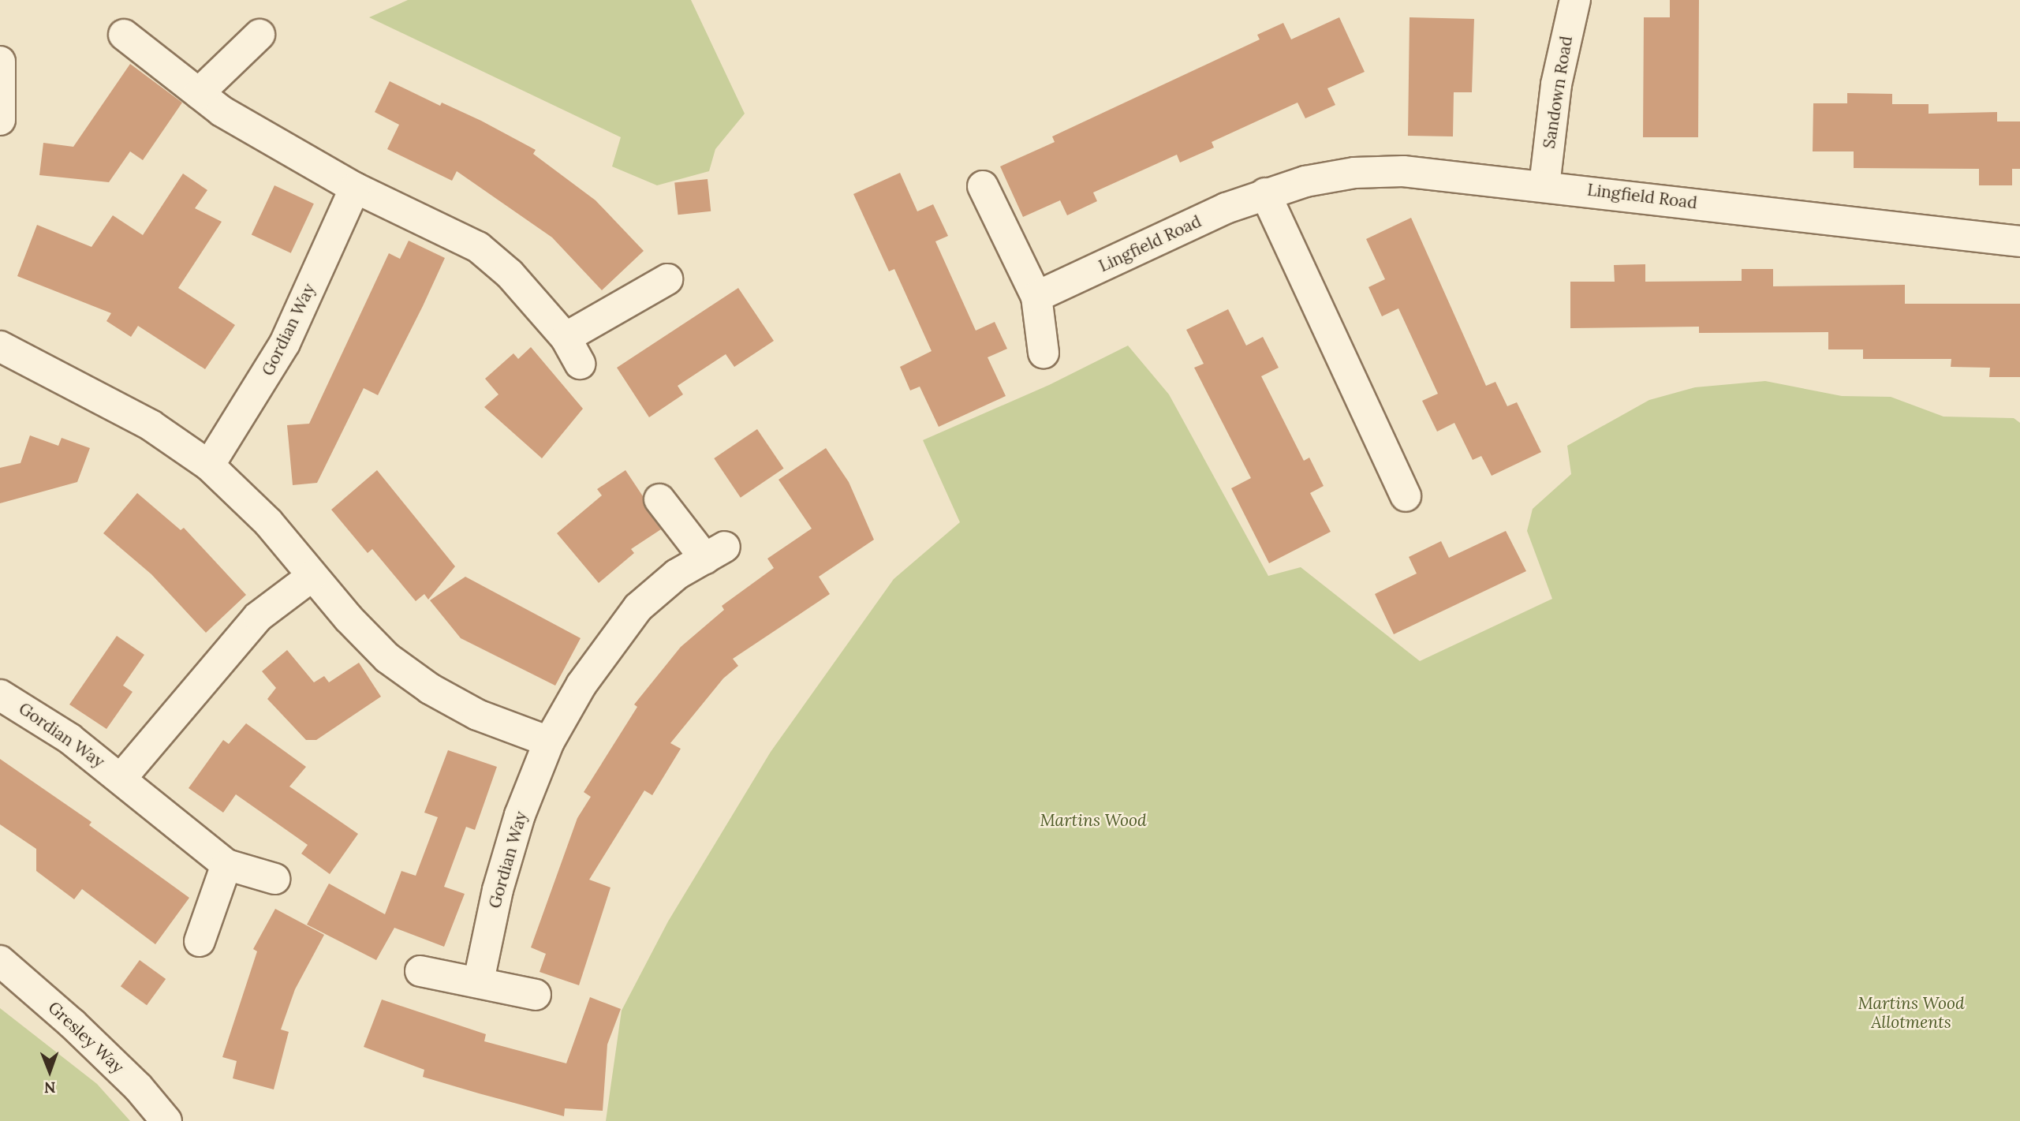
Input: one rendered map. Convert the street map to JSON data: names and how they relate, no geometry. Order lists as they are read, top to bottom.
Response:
{
  "streets": {
    "street": [
      "Sandown Road",
      "Lingfield Road",
      "Gordian Way",
      "Gresley Way"
    ]
  },
  "crossings": [
    ["Sandown Road", "Lingfield Road"]
  ],
  "parks": ["Martins Wood", "Martins Wood Allotments"],
  "north": "bottom"
}
